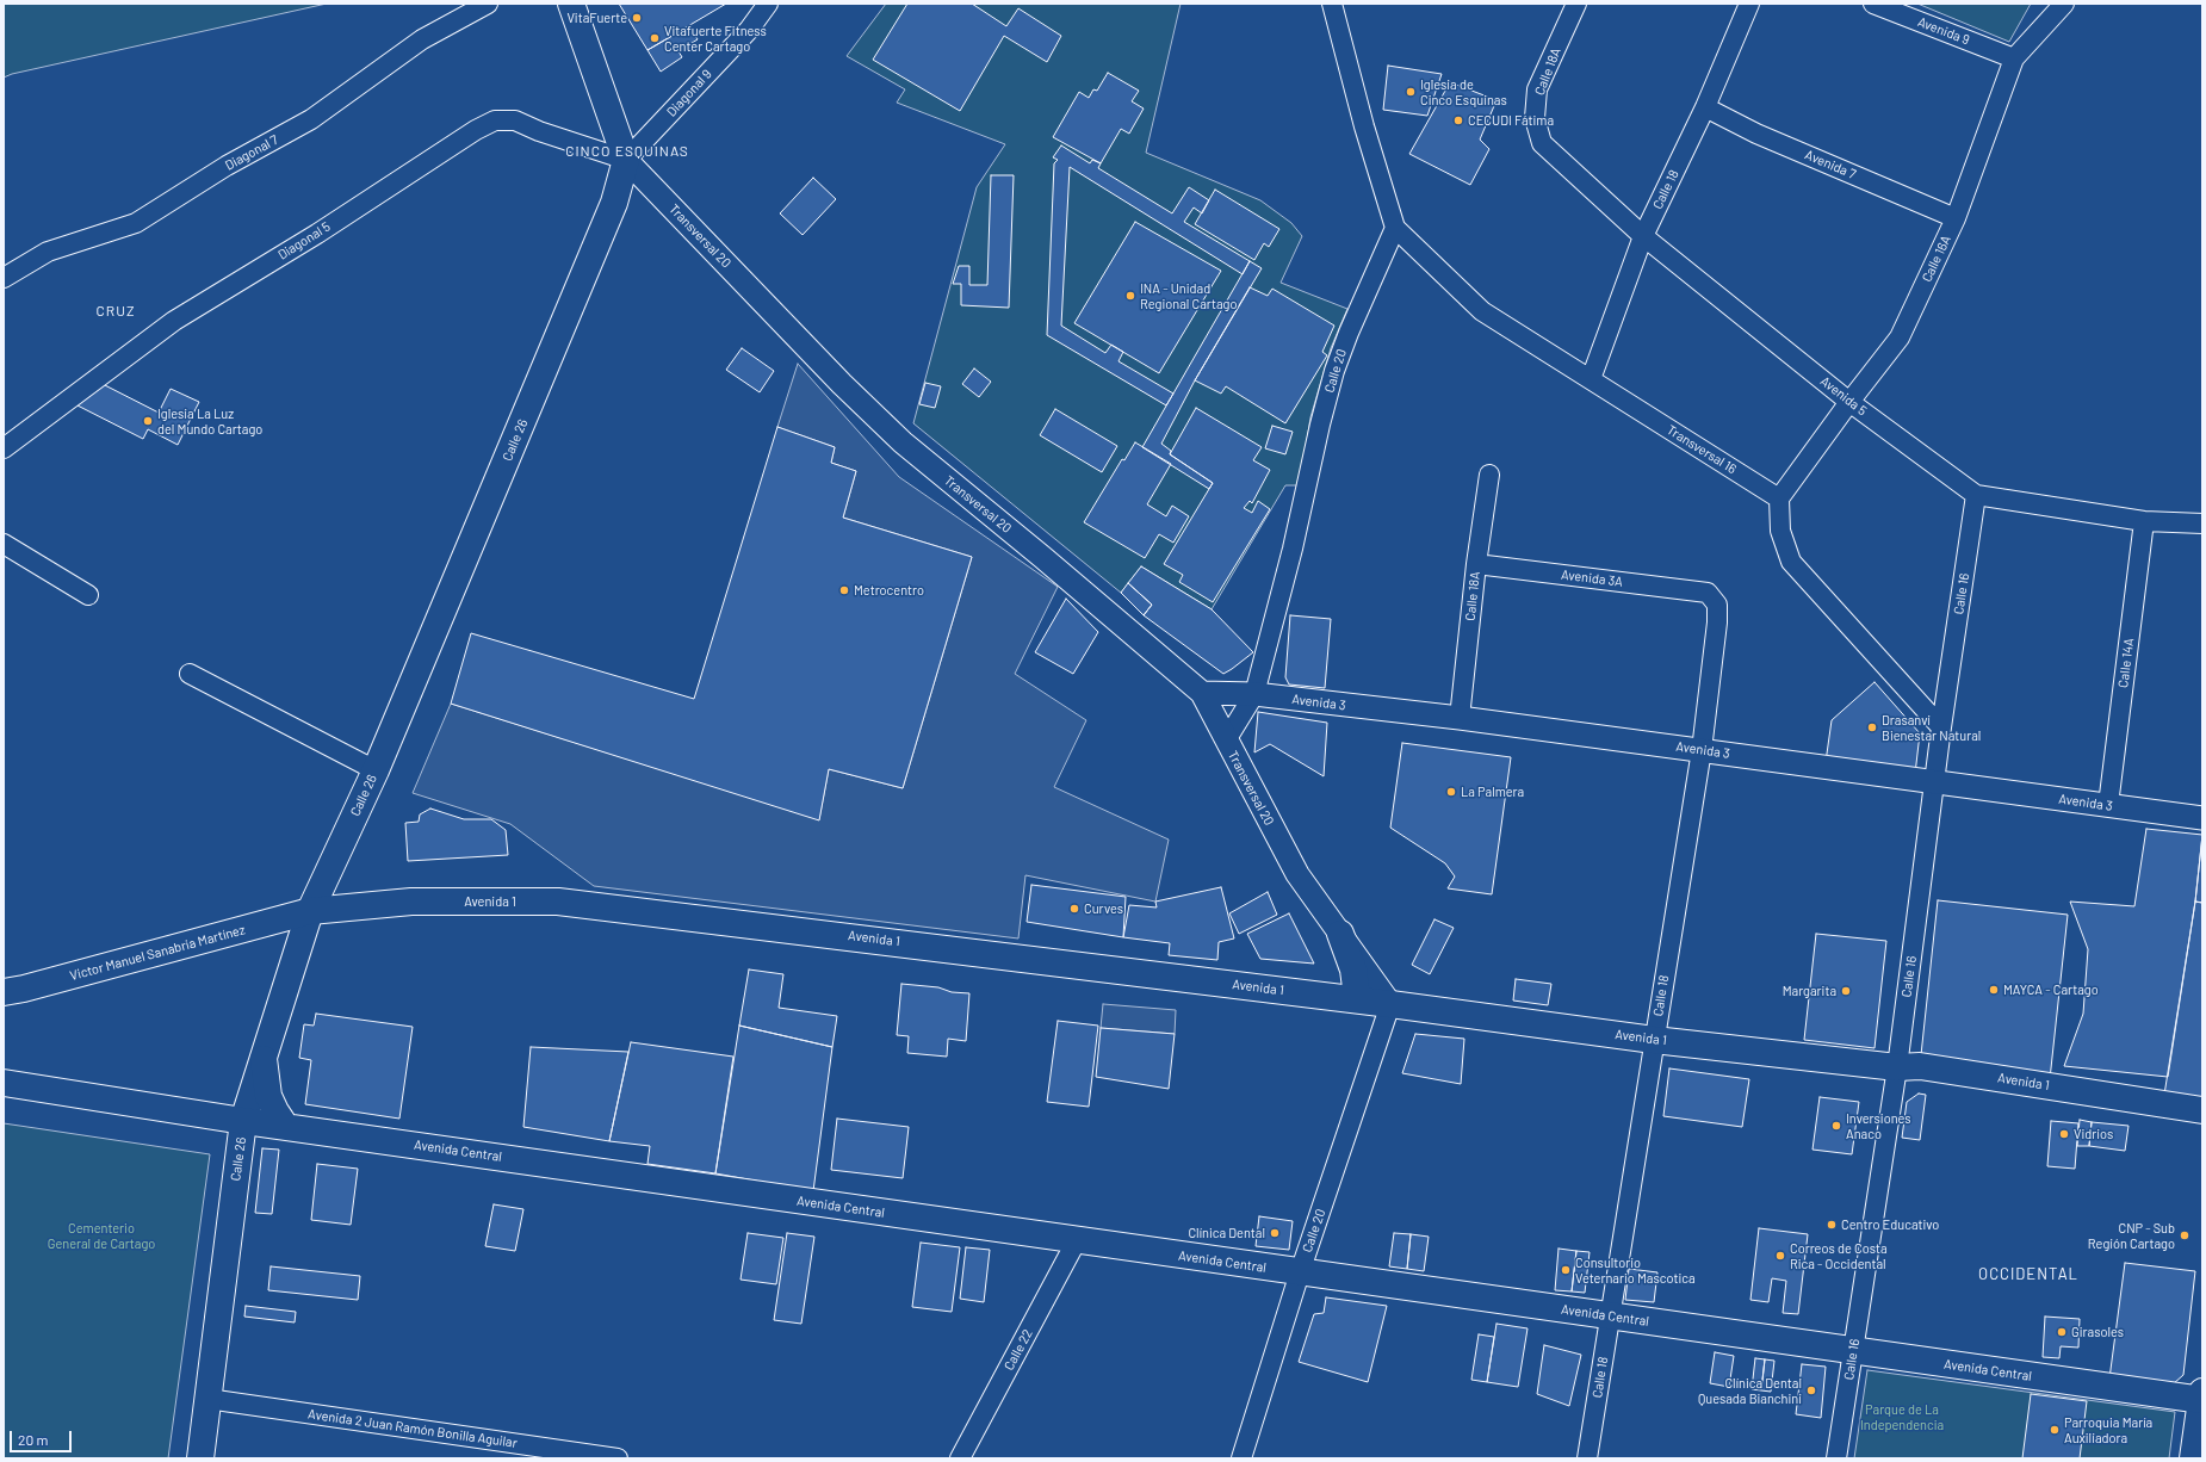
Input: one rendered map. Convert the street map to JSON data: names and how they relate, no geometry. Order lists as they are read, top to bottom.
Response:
{
  "streets": {
    "main road": [
      "Transversal 20",
      "Calle 26",
      "Avenida 1",
      "Victor Manuel Sanabria Martínez",
      "Avenida Central"
    ],
    "street": [
      "Avenida 9",
      "Calle 18A",
      "Diagonal 9",
      "Diagonal 7",
      "Avenida 7",
      "Calle 18",
      "Diagonal 5",
      "Calle 16A",
      "Calle 20",
      "Avenida 5",
      "Transversal 16",
      "Avenida 3A",
      "Calle 16",
      "Calle 14A",
      "Avenida 3",
      "Calle 22",
      "Avenida 2 Juan Ramón Bonilla Aguilar"
    ]
  },
  "crossings": [
    ["Avenida 9", "Calle 16A"],
    ["Calle 18A", "Avenida 5"],
    ["Calle 18A", "Avenida 3A"],
    ["Calle 18A", "Avenida 3"],
    ["Diagonal 9", "Transversal 20"],
    ["Diagonal 9", "Diagonal 5"],
    ["Diagonal 9", "Calle 26"],
    ["Avenida 7", "Calle 18"],
    ["Avenida 7", "Calle 16A"],
    ["Calle 18", "Avenida 5"],
    ["Calle 18", "Transversal 16"],
    ["Calle 18", "Avenida 3A"],
    ["Calle 18", "Avenida 3"],
    ["Calle 18", "Avenida 1"],
    ["Calle 18", "Avenida Central"],
    ["Transversal 20", "Diagonal 5"],
    ["Transversal 20", "Calle 20"],
    ["Transversal 20", "Calle 26"],
    ["Transversal 20", "Avenida 3"],
    ["Transversal 20", "Avenida 1"],
    ["Diagonal 5", "Calle 26"],
    ["Calle 16A", "Avenida 5"],
    ["Calle 16A", "Transversal 16"],
    ["Calle 20", "Transversal 16"],
    ["Calle 20", "Avenida 3"],
    ["Calle 20", "Avenida 1"],
    ["Calle 20", "Avenida Central"],
    ["Avenida 5", "Calle 16"],
    ["Avenida 5", "Calle 14A"],
    ["Calle 26", "Avenida 1"],
    ["Calle 26", "Victor Manuel Sanabria Martínez"],
    ["Calle 26", "Avenida Central"],
    ["Calle 26", "Avenida 2 Juan Ramón Bonilla Aguilar"],
    ["Calle 16", "Avenida 3"],
    ["Calle 16", "Avenida 1"],
    ["Calle 16", "Avenida Central"],
    ["Calle 14A", "Avenida 3"],
    ["Avenida 1", "Victor Manuel Sanabria Martínez"],
    ["Avenida Central", "Calle 22"]
  ],
  "districts": ["CINCO ESQUINAS", "CRUZ", "OCCIDENTAL"],
  "parks": ["Cementerio General de Cartago", "Parque de La Independencia"],
  "places": [
    "VitaFuerte",
    "Vitafuerte Fitness Center Cartago",
    "Iglesia de Cinco Esquinas",
    "CECUDI Fátima",
    "INA - Unidad Regional Cartago",
    "Iglesia La Luz del Mundo Cartago",
    "Metrocentro",
    "Drasanvi Bienestar Natural",
    "La Palmera",
    "Curves",
    "MAYCA - Cartago",
    "Margarita",
    "Inversiones Anaco",
    "Vidrios",
    "Centro Educativo",
    "Clínica Dental",
    "CNP - Sub Región Cartago",
    "Correos de Costa Rica - Occidental",
    "Consultorio Veternario Mascotica",
    "Girasoles",
    "Clínica Dental Quesada Bianchini",
    "Parroquia María Auxiliadora"
  ],
  "scale_bar": "20 m"
}
